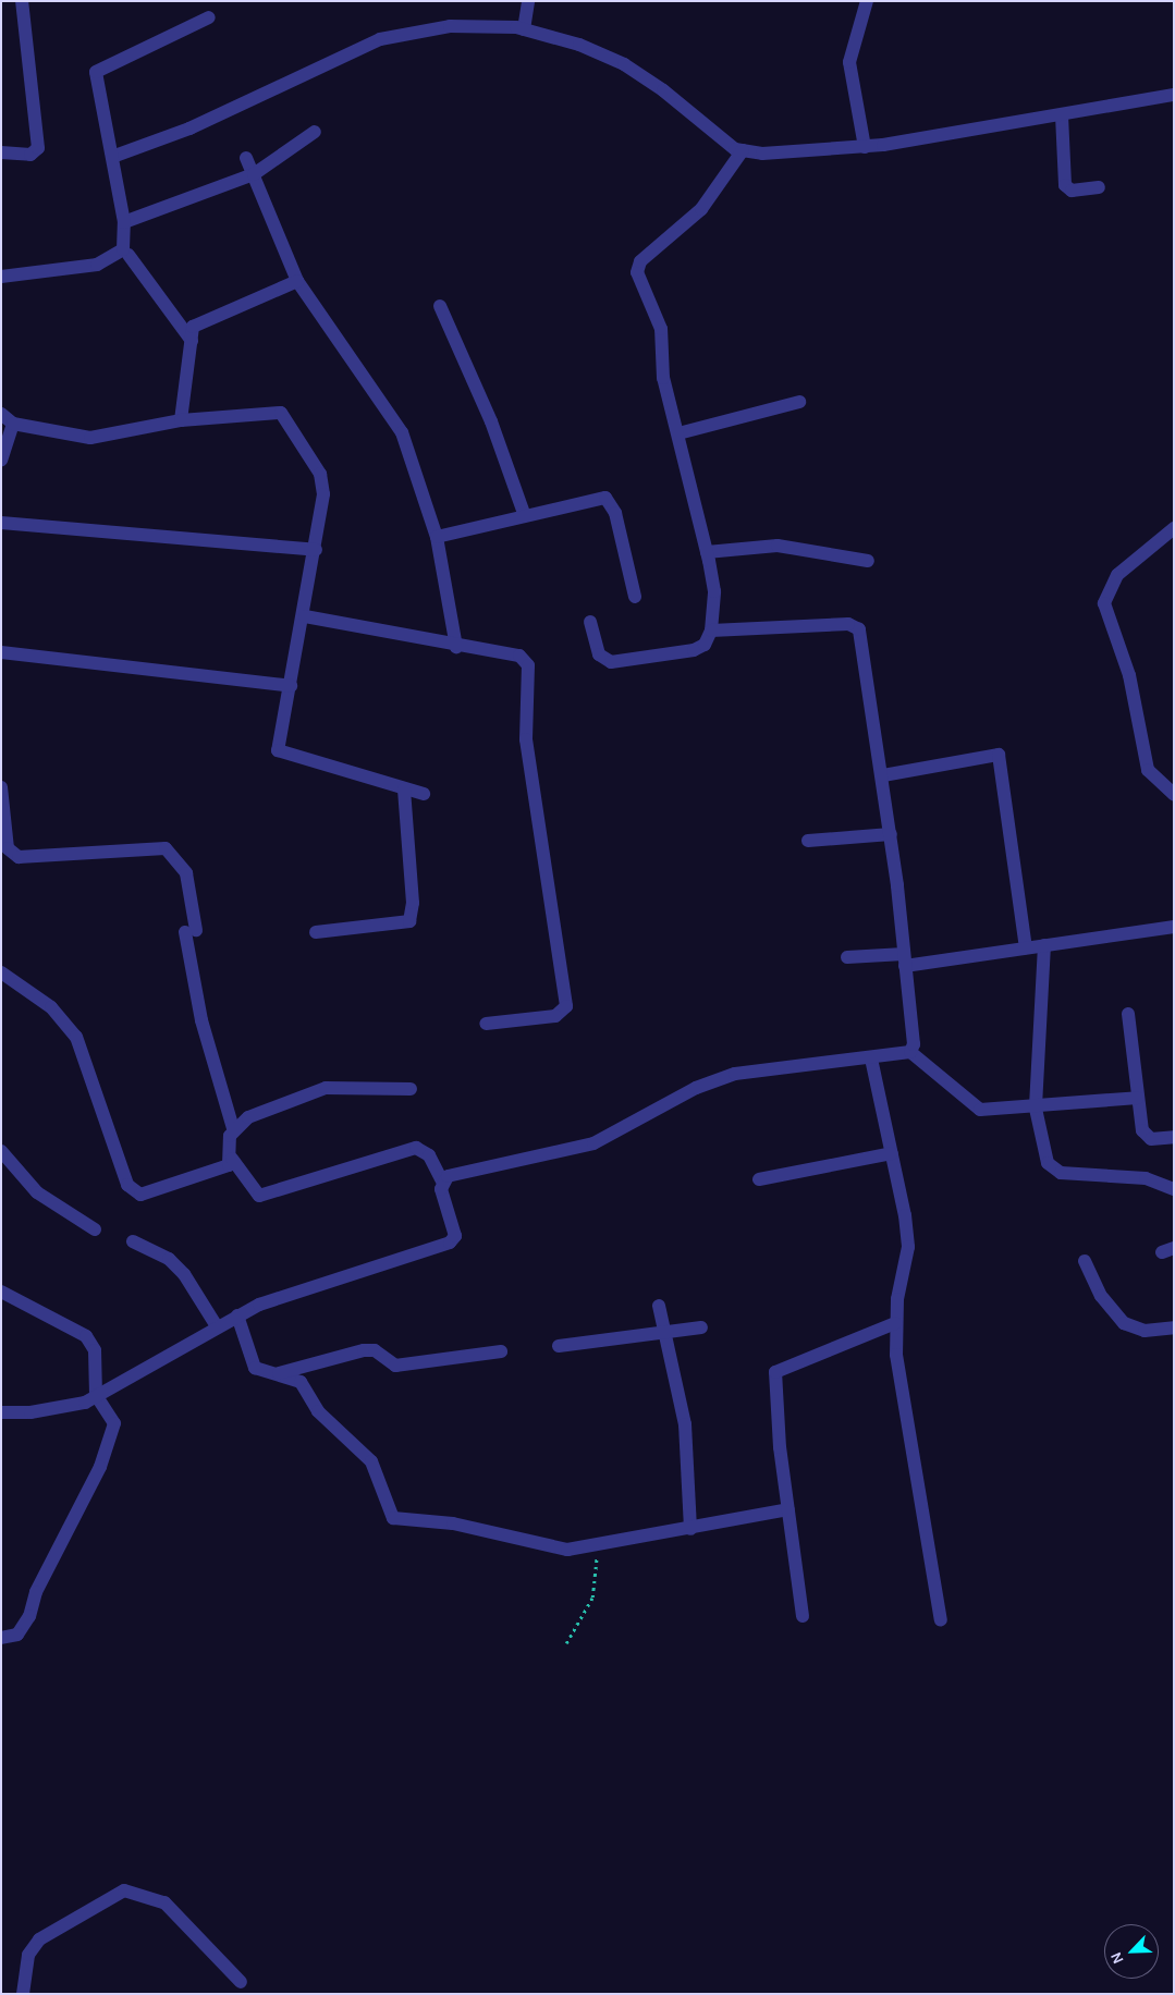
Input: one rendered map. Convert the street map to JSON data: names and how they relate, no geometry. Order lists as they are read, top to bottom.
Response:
{
  "north": "bottom left"
}
